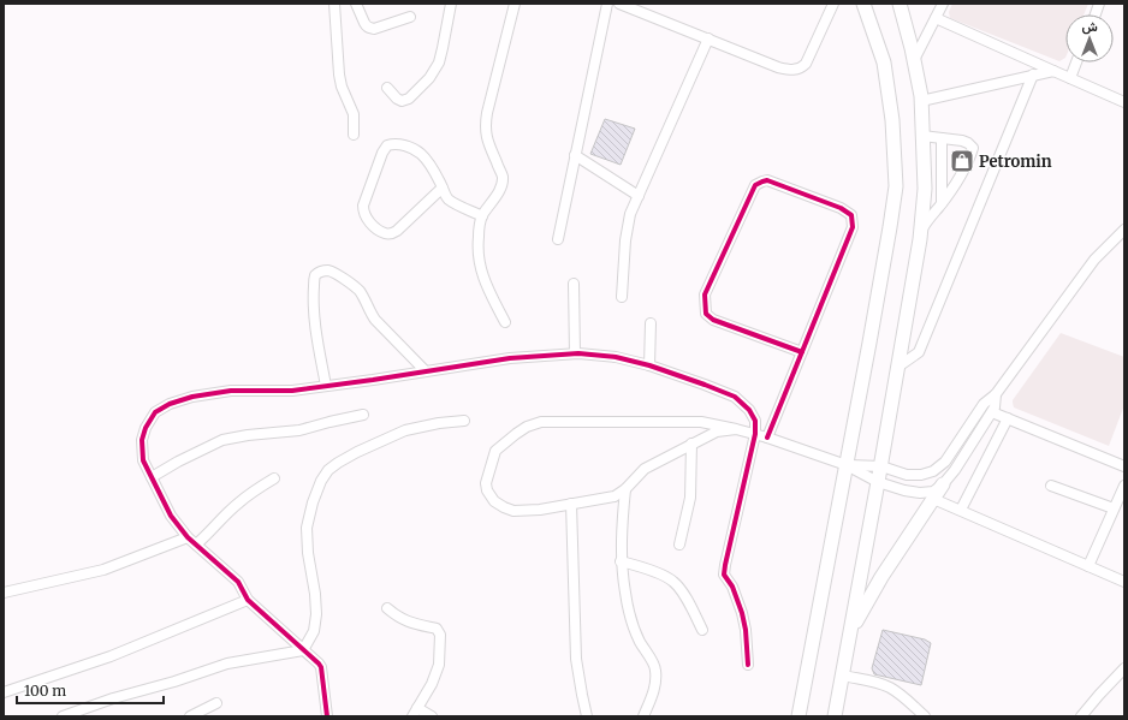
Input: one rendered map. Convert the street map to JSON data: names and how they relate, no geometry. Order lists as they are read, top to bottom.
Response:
{
  "places": {
    "shop": ["Petromin"]
  },
  "scale_bar": "100 m",
  "north": "top"
}
